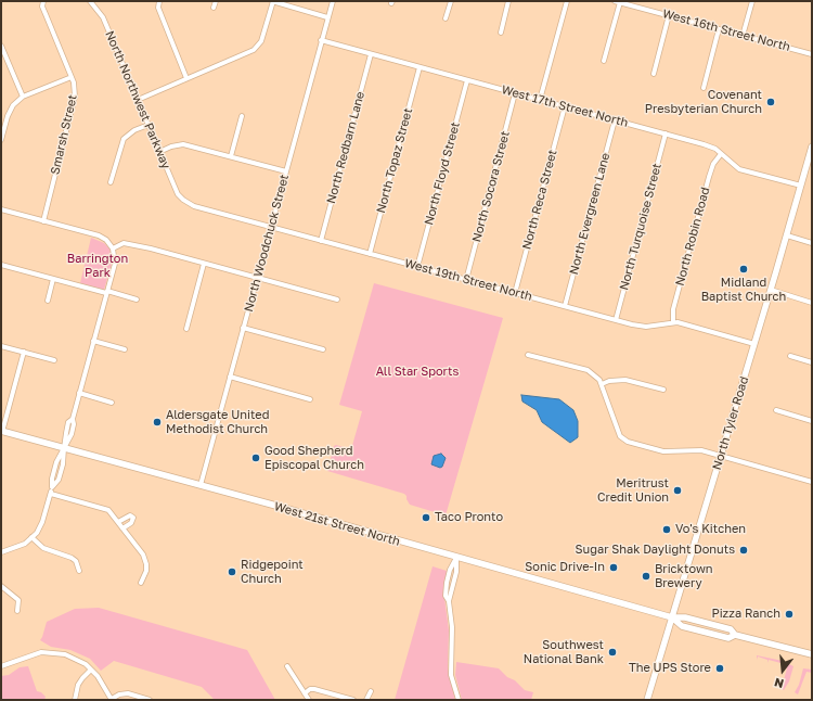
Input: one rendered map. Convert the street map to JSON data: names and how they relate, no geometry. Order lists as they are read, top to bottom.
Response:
{
  "streets": {
    "main road": ["North Tyler Road", "West 21st Street North"],
    "street": [
      "West 16th Street North",
      "North Northwest Parkway",
      "West 17th Street North",
      "Smarsh Street",
      "North Redbarn Lane",
      "North Topaz Street",
      "North Floyd Street",
      "North Socora Street",
      "North Reca Street",
      "North Evergreen Lane",
      "North Turquoise Street",
      "North Robin Road",
      "North Woodchuck Street",
      "West 19th Street North"
    ]
  },
  "crossings": [
    ["North Northwest Parkway", "West 19th Street North"],
    ["West 17th Street North", "North Redbarn Lane"],
    ["West 17th Street North", "North Topaz Street"],
    ["West 17th Street North", "North Floyd Street"],
    ["West 17th Street North", "North Socora Street"],
    ["West 17th Street North", "North Reca Street"],
    ["West 17th Street North", "North Evergreen Lane"],
    ["West 17th Street North", "North Turquoise Street"],
    ["West 17th Street North", "North Robin Road"],
    ["West 17th Street North", "North Woodchuck Street"],
    ["West 17th Street North", "North Tyler Road"],
    ["North Redbarn Lane", "West 19th Street North"],
    ["North Topaz Street", "West 19th Street North"],
    ["North Floyd Street", "West 19th Street North"],
    ["North Socora Street", "West 19th Street North"],
    ["North Reca Street", "West 19th Street North"],
    ["North Evergreen Lane", "West 19th Street North"],
    ["North Turquoise Street", "West 19th Street North"],
    ["North Robin Road", "West 19th Street North"],
    ["North Woodchuck Street", "West 19th Street North"],
    ["North Woodchuck Street", "West 21st Street North"],
    ["West 19th Street North", "North Tyler Road"],
    ["North Tyler Road", "West 21st Street North"]
  ],
  "parks": ["Barrington Park", "All Star Sports"],
  "places": [
    "Covenant Presbyterian Church",
    "Midland Baptist Church",
    "Aldersgate United Methodist Church",
    "Good Shepherd Episcopal Church",
    "Meritrust Credit Union",
    "Taco Pronto",
    "Vo's Kitchen",
    "Sugar Shak Daylight Donuts",
    "Sonic Drive-In",
    "Ridgepoint Church",
    "Bricktown Brewery",
    "Pizza Ranch",
    "Southwest National Bank",
    "The UPS Store"
  ],
  "north": "bottom"
}
